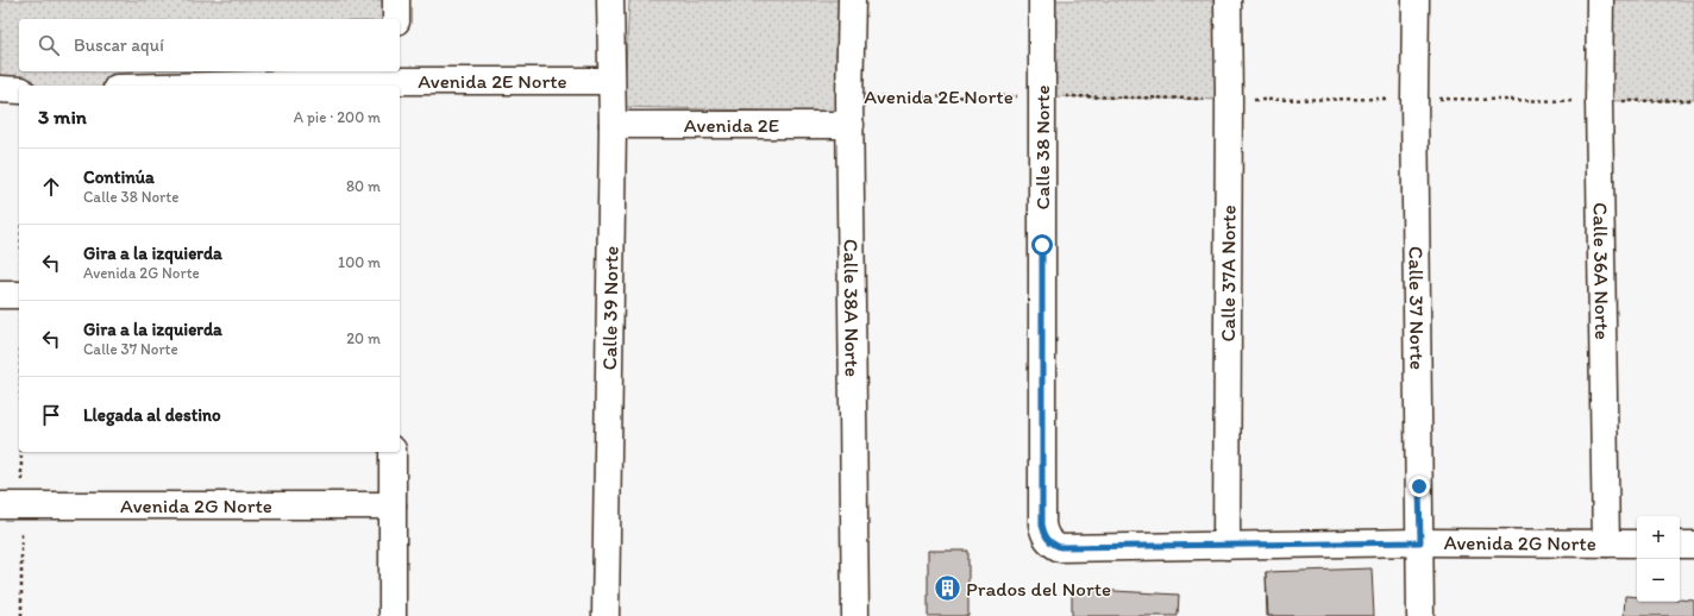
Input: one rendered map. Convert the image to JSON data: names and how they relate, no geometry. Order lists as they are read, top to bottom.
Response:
{
  "streets": {
    "street": [
      "Avenida 2E Norte",
      "Avenida 2E",
      "Calle 38 Norte",
      "Calle 36A Norte",
      "Calle 37A Norte",
      "Calle 39 Norte",
      "Calle 38A Norte",
      "Calle 37 Norte",
      "Avenida 2G Norte"
    ]
  },
  "crossings": [
    ["Avenida 2E Norte", "Calle 38 Norte"],
    ["Avenida 2E Norte", "Calle 37A Norte"],
    ["Avenida 2E Norte", "Calle 39 Norte"],
    ["Avenida 2E Norte", "Calle 38A Norte"],
    ["Avenida 2E", "Calle 39 Norte"],
    ["Avenida 2E", "Calle 38A Norte"],
    ["Calle 38 Norte", "Avenida 2G Norte"],
    ["Calle 36A Norte", "Avenida 2G Norte"],
    ["Calle 37A Norte", "Avenida 2G Norte"],
    ["Calle 37 Norte", "Avenida 2G Norte"]
  ],
  "places": {
    "building": ["Prados del Norte"]
  },
  "page": {
    "search": "Buscar aquí",
    "heading": ["3 min", "A pie · 200 m"],
    "list": [
      ["Continúa", "Calle 38 Norte", "80 m"],
      ["Gira a la izquierda", "Avenida 2G Norte", "100 m"],
      ["Gira a la izquierda", "Calle 37 Norte", "20 m"],
      "Llegada al destino"
    ],
    "map_buttons": ["+", "−"]
  }
}
